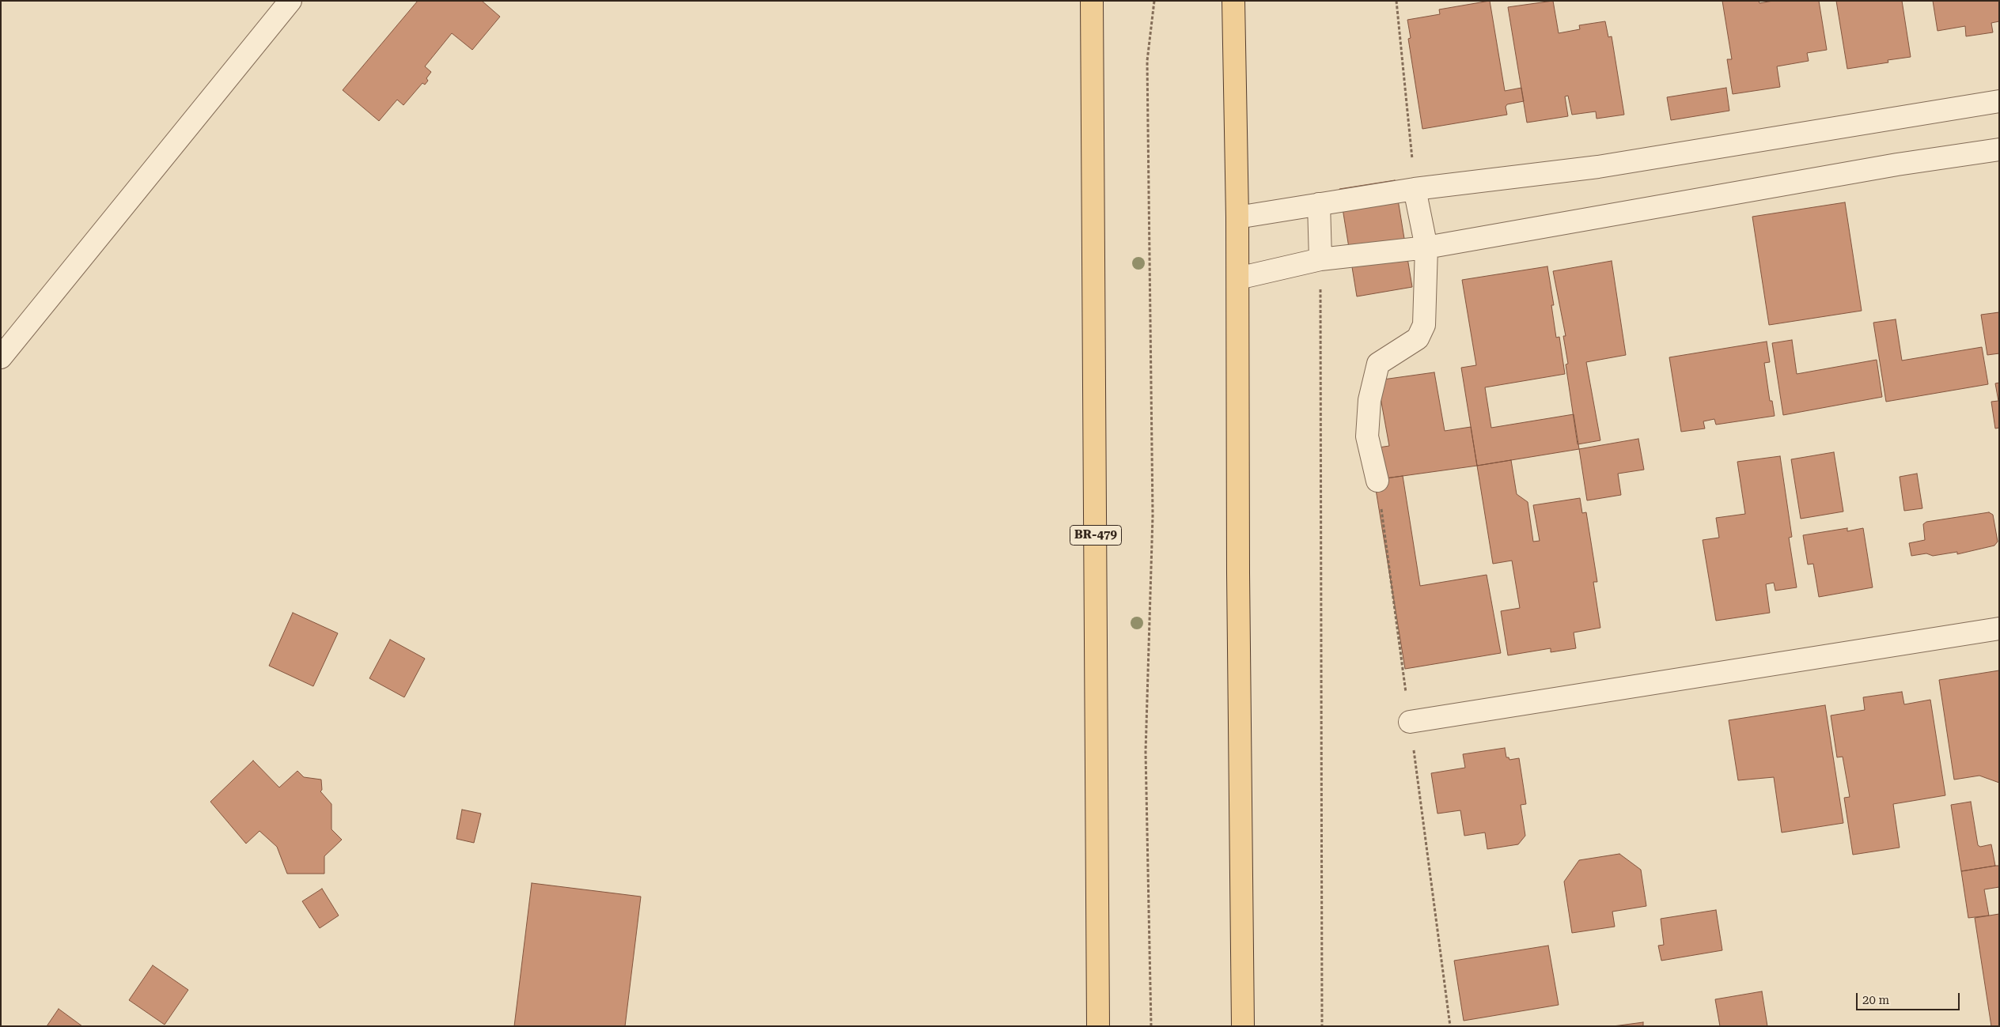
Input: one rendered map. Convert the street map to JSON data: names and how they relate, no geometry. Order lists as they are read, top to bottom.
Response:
{
  "streets": {
    "main road": ["BR-479"]
  },
  "scale_bar": "20 m"
}
